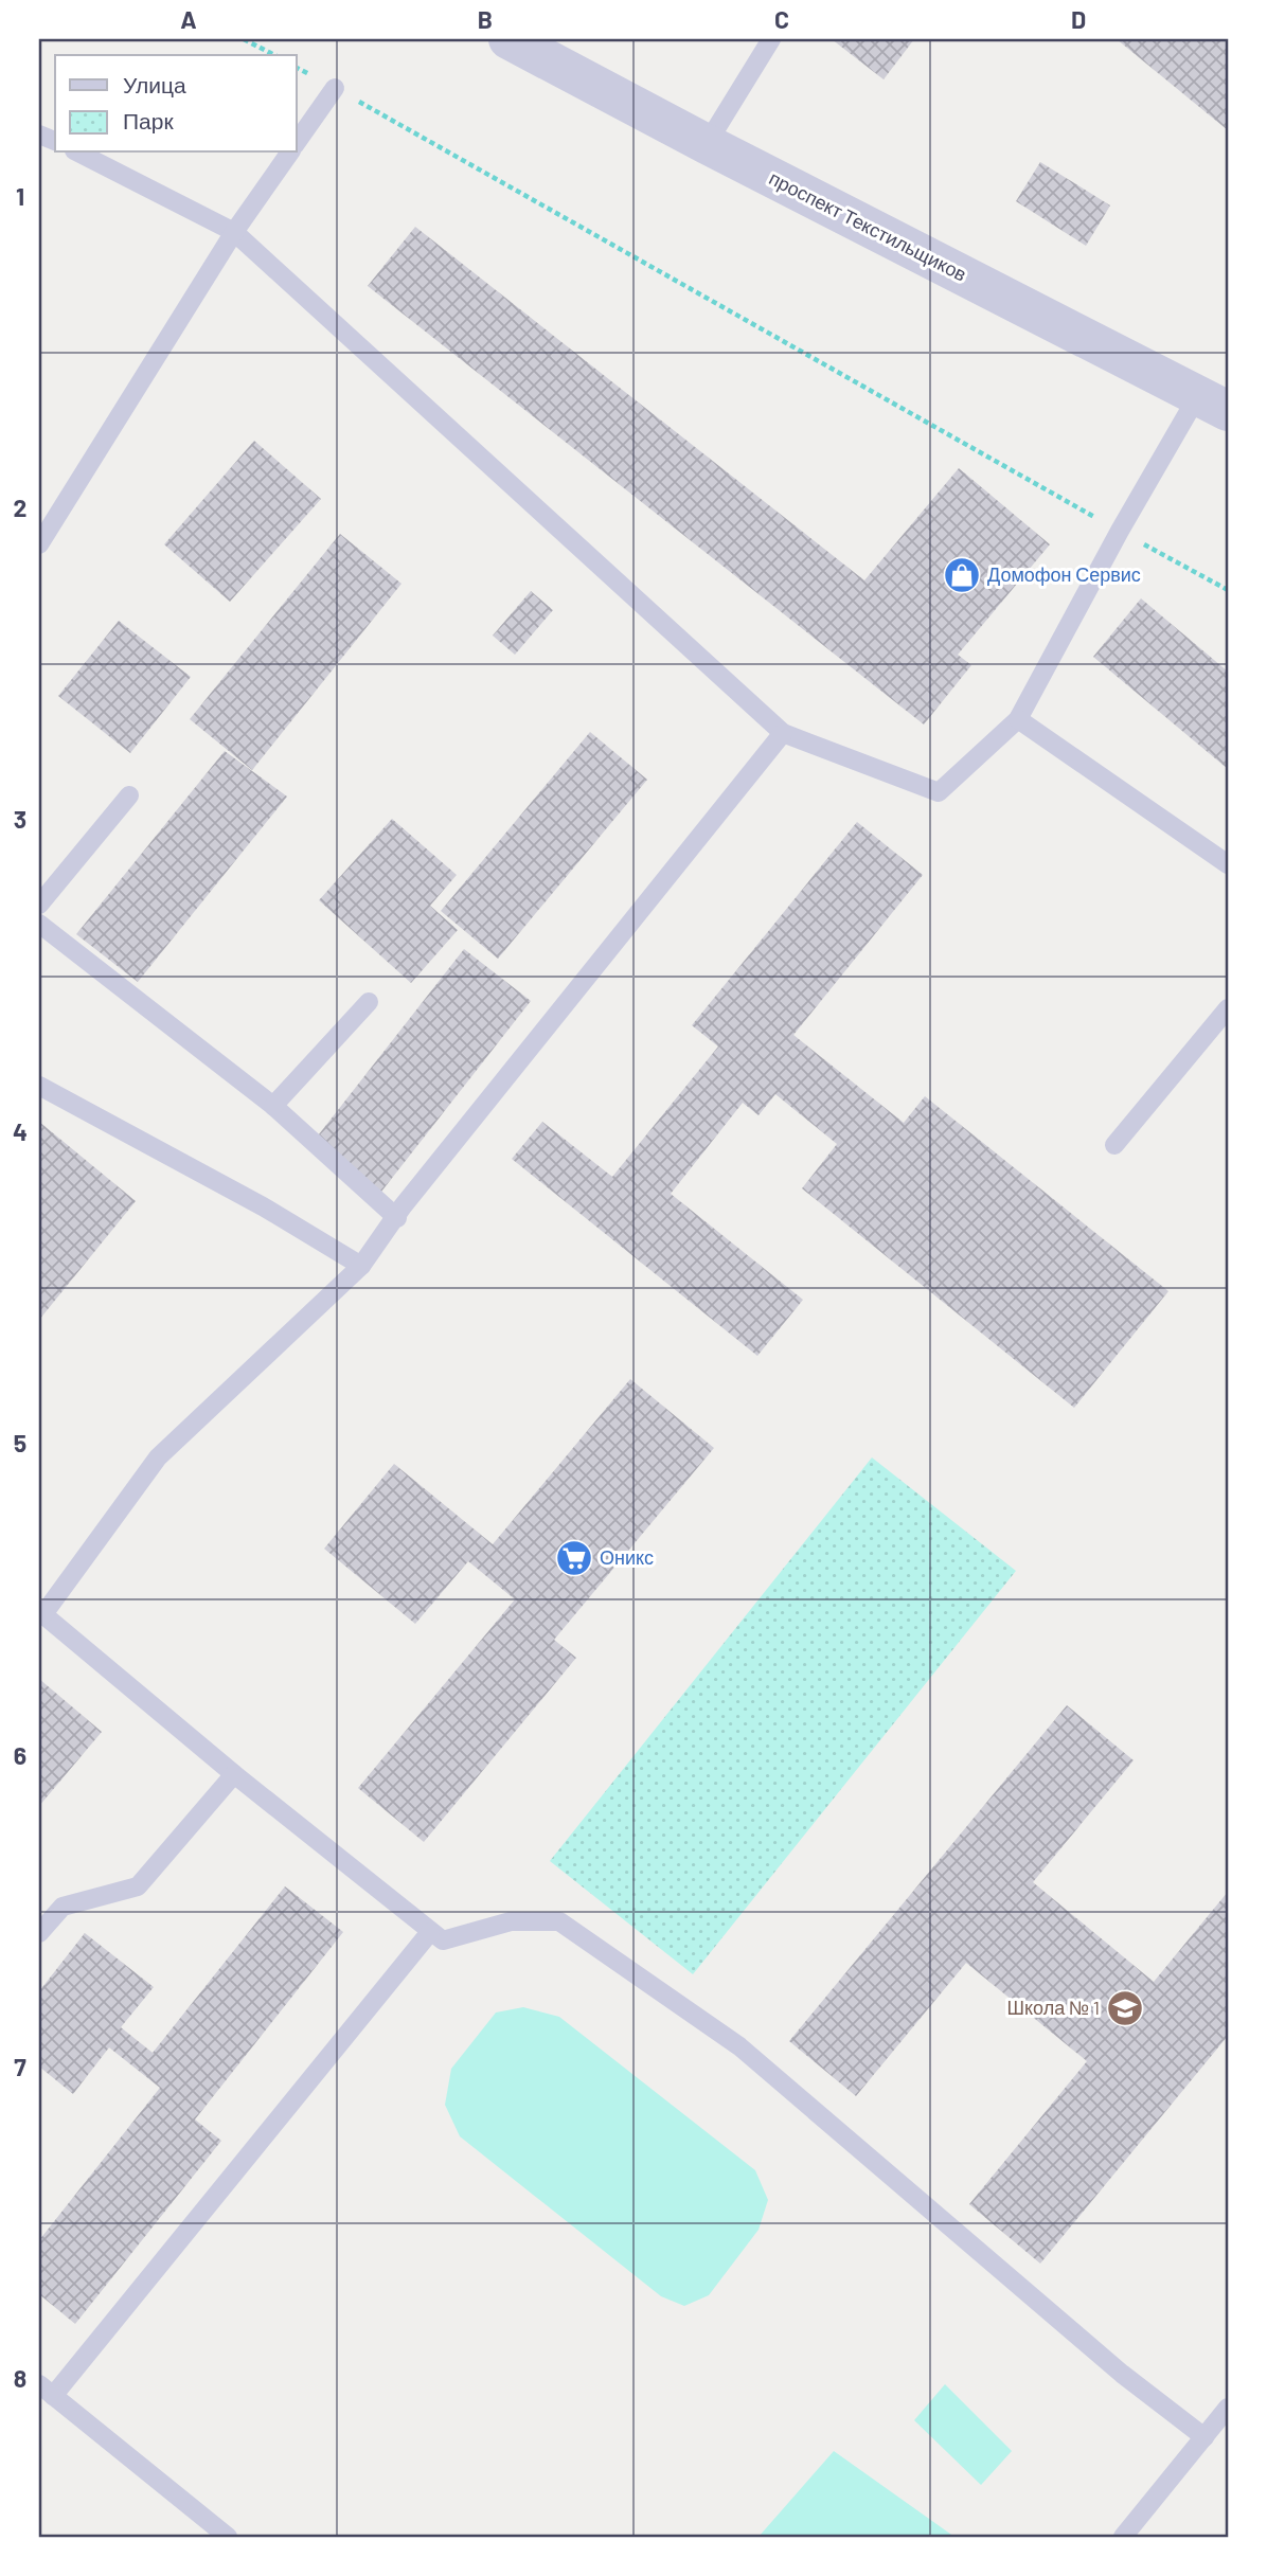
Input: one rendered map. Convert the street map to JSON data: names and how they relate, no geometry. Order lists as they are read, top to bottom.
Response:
{
  "streets": {
    "street": ["проспект Текстильщиков"]
  },
  "places": {
    "shop": ["Домофон Сервис"],
    "supermarket": ["Оникс"],
    "school or university": ["Школа № 1"]
  },
  "legend": ["Улица", "Парк"],
  "grid": {
    "columns": [
      "A",
      "B",
      "C",
      "D"
    ],
    "rows": [
      "1",
      "2",
      "3",
      "4",
      "5",
      "6",
      "7",
      "8"
    ]
  }
}
